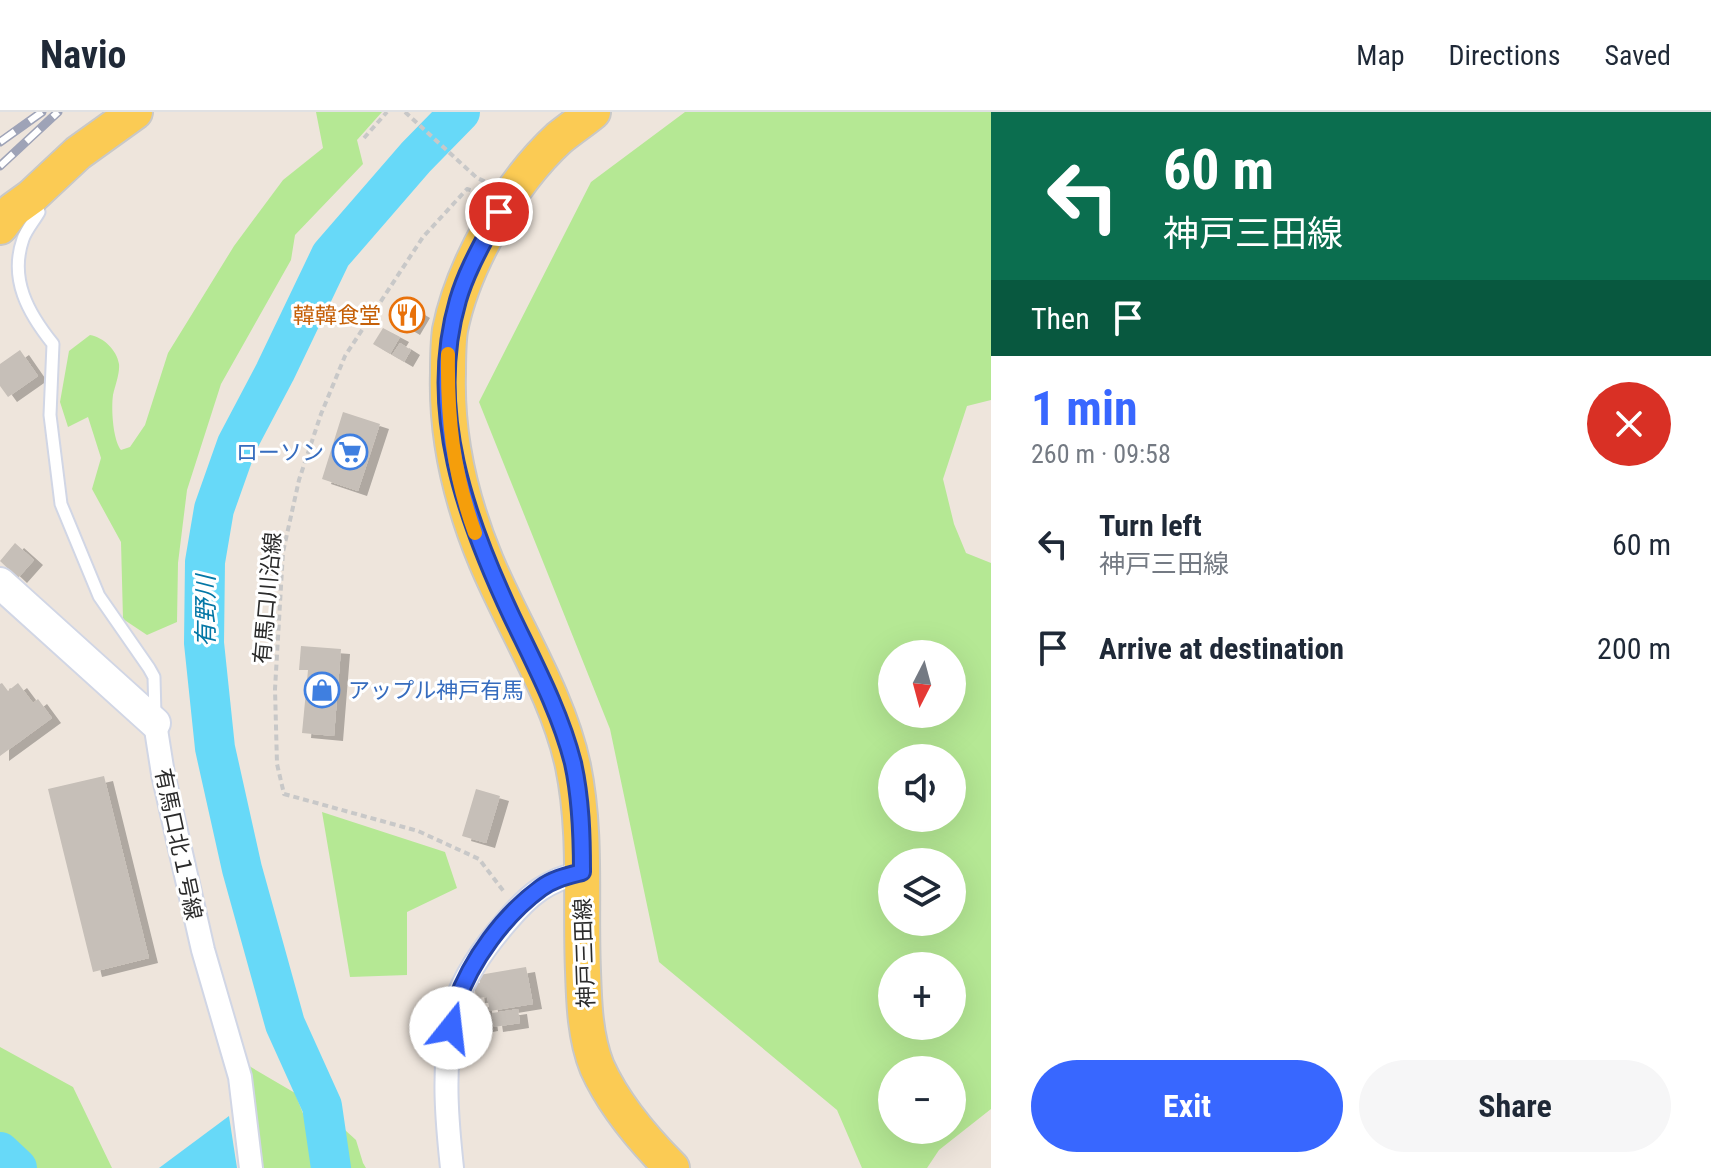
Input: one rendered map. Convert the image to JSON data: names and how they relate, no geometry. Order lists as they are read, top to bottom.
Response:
{
  "streets": {
    "main road": ["神戸三田線"],
    "street": ["有馬口北１号線"],
    "path": ["有馬口川沿線"]
  },
  "water": ["有野川"],
  "places": {
    "restaurant": ["韓韓食堂"],
    "supermarket": ["ローソン"],
    "shop": ["アップル神戸有馬"]
  },
  "north": "bottom",
  "page": {
    "header": "Navio",
    "nav": ["Map", "Directions", "Saved"],
    "turn": ["60 m", "神戸三田線"],
    "then": "Then",
    "heading": ["1 min", "260 m · 09:58"],
    "list": [
      {
        "name": "Turn left",
        "note": "神戸三田線",
        "value": "60 m"
      },
      {
        "name": "Arrive at destination",
        "value": "200 m"
      }
    ],
    "map_buttons": ["+", "−"],
    "buttons": ["Exit", "Share"]
  }
}
